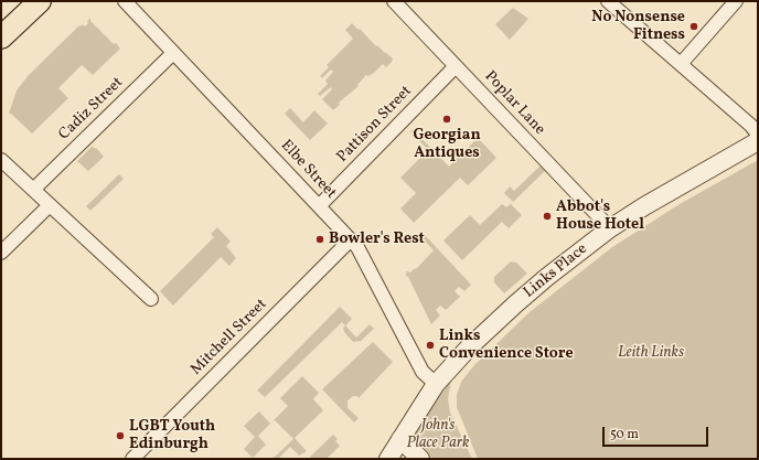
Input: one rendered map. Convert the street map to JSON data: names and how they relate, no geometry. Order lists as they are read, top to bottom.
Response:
{
  "streets": {
    "street": [
      "Poplar Lane",
      "Cadiz Street",
      "Pattison Street",
      "Elbe Street",
      "Links Place",
      "Mitchell Street"
    ]
  },
  "crossings": [
    ["Poplar Lane", "Pattison Street"],
    ["Poplar Lane", "Links Place"],
    ["Cadiz Street", "Elbe Street"],
    ["Pattison Street", "Elbe Street"],
    ["Elbe Street", "Links Place"],
    ["Elbe Street", "Mitchell Street"]
  ],
  "parks": ["Leith Links", "John's Place Park"],
  "places": [
    "No Nonsense Fitness",
    "Georgian Antiques",
    "Abbot's House Hotel",
    "Bowler's Rest",
    "Links Convenience Store",
    "LGBT Youth Edinburgh"
  ],
  "scale_bar": "50 m"
}
